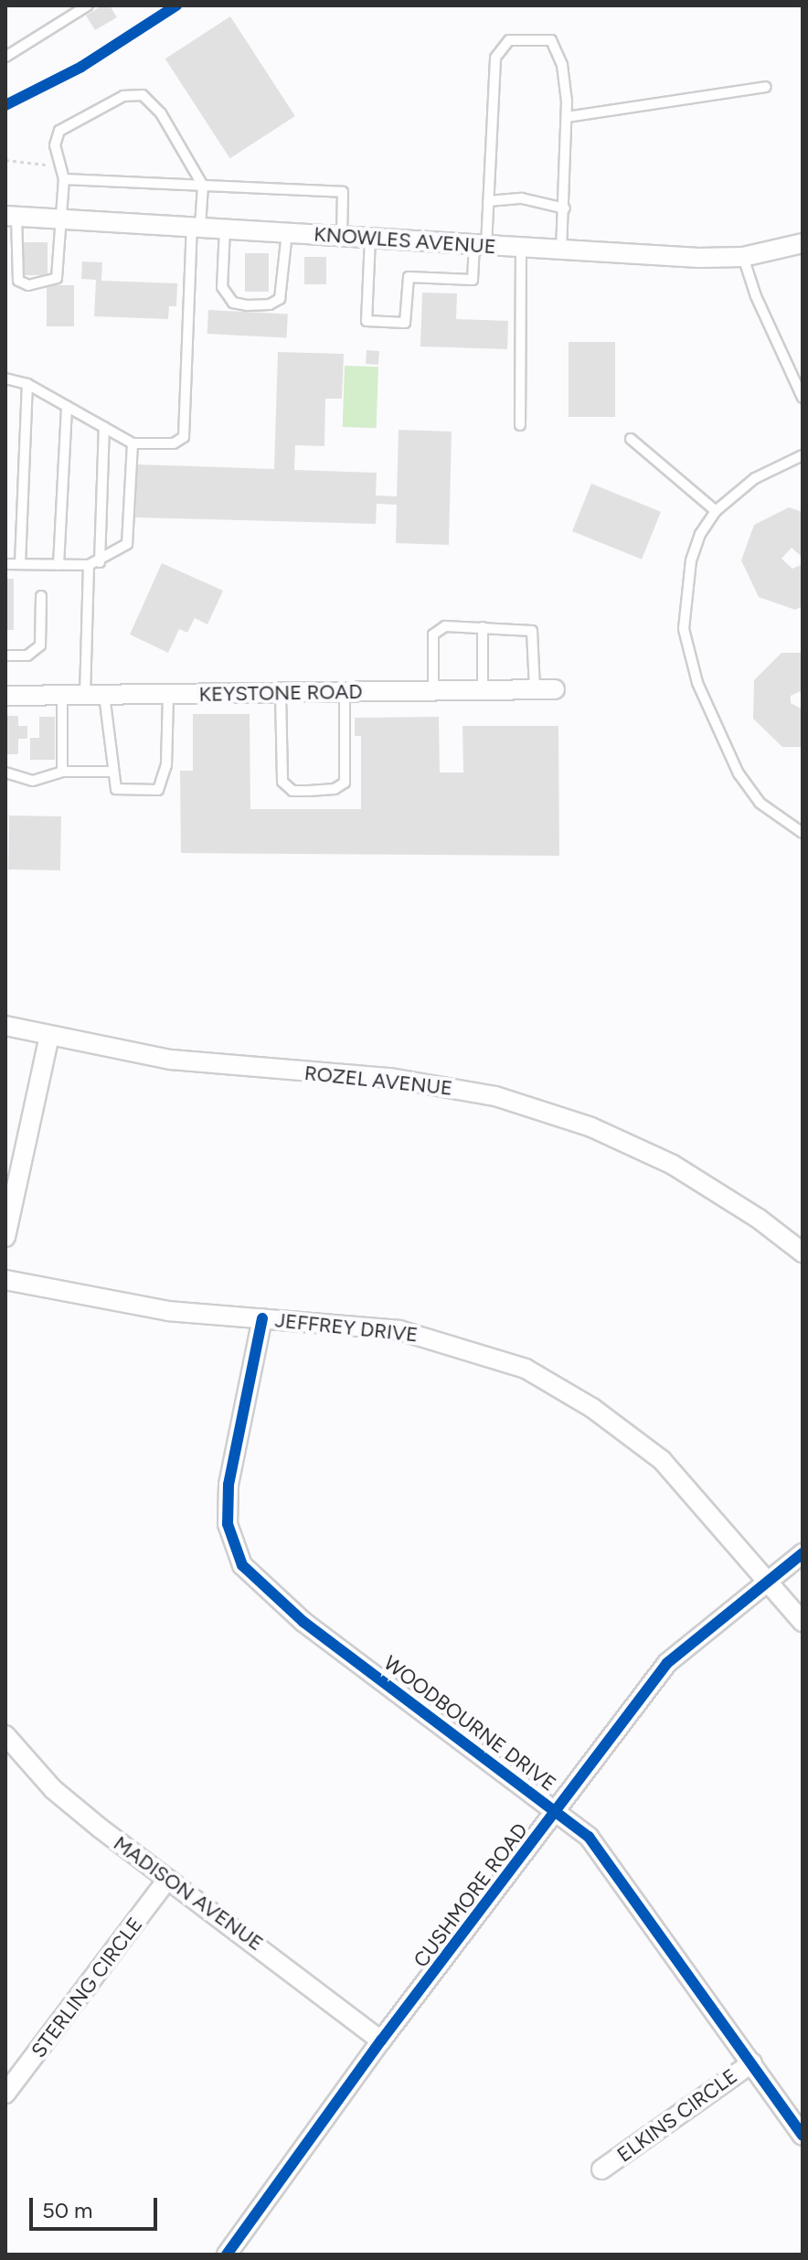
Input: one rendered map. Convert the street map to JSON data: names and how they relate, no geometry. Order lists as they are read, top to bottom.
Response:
{
  "streets": {
    "street": [
      "KNOWLES AVENUE",
      "KEYSTONE ROAD",
      "ROZEL AVENUE",
      "JEFFREY DRIVE",
      "WOODBOURNE DRIVE",
      "MADISON AVENUE",
      "CUSHMORE ROAD",
      "STERLING CIRCLE",
      "ELKINS CIRCLE"
    ]
  },
  "crossings": [
    ["JEFFREY DRIVE", "WOODBOURNE DRIVE"],
    ["JEFFREY DRIVE", "CUSHMORE ROAD"],
    ["WOODBOURNE DRIVE", "CUSHMORE ROAD"],
    ["WOODBOURNE DRIVE", "ELKINS CIRCLE"],
    ["MADISON AVENUE", "CUSHMORE ROAD"],
    ["MADISON AVENUE", "STERLING CIRCLE"]
  ],
  "scale_bar": "50 m"
}
